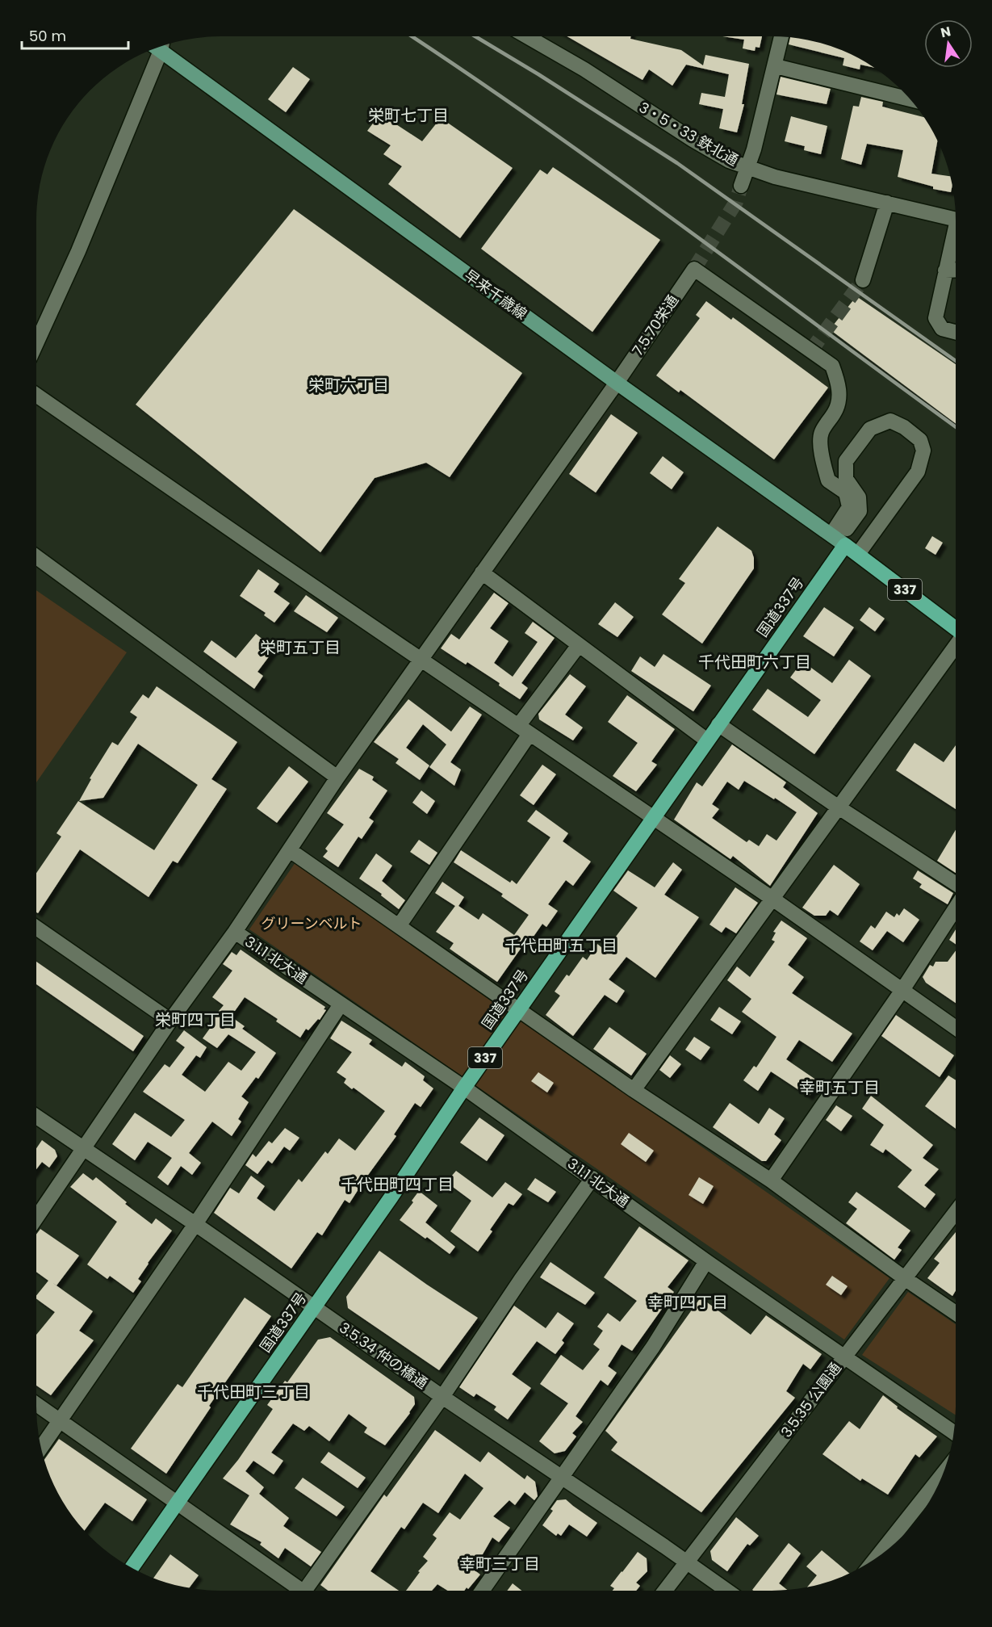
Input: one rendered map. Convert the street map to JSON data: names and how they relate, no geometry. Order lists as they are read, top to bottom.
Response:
{
  "streets": {
    "highway": ["337", "国道337号"],
    "main road": ["早来千歳線"],
    "street": [
      "3・5・33 鉄北通",
      "7.5.70栄通",
      "3.1.1 北大通",
      "3.5.34 仲の橋通",
      "3.5.35 公園通"
    ]
  },
  "crossings": [
    ["早来千歳線", "7.5.70栄通"],
    ["早来千歳線", "337"],
    ["早来千歳線", "国道337号"],
    ["7.5.70栄通", "337"],
    ["7.5.70栄通", "国道337号"],
    ["7.5.70栄通", "3.1.1 北大通"],
    ["7.5.70栄通", "3.5.34 仲の橋通"],
    ["337", "国道337号"],
    ["国道337号", "3.1.1 北大通"],
    ["国道337号", "3.5.34 仲の橋通"],
    ["3.1.1 北大通", "3.5.35 公園通"],
    ["3.5.34 仲の橋通", "3.5.35 公園通"]
  ],
  "districts": [
    "栄町七丁目",
    "栄町六丁目",
    "栄町五丁目",
    "千代田町六丁目",
    "千代田町五丁目",
    "栄町四丁目",
    "幸町五丁目",
    "千代田町四丁目",
    "幸町四丁目",
    "千代田町三丁目",
    "幸町三丁目"
  ],
  "parks": ["グリーンベルト"],
  "scale_bar": "50 m",
  "north": "top"
}
